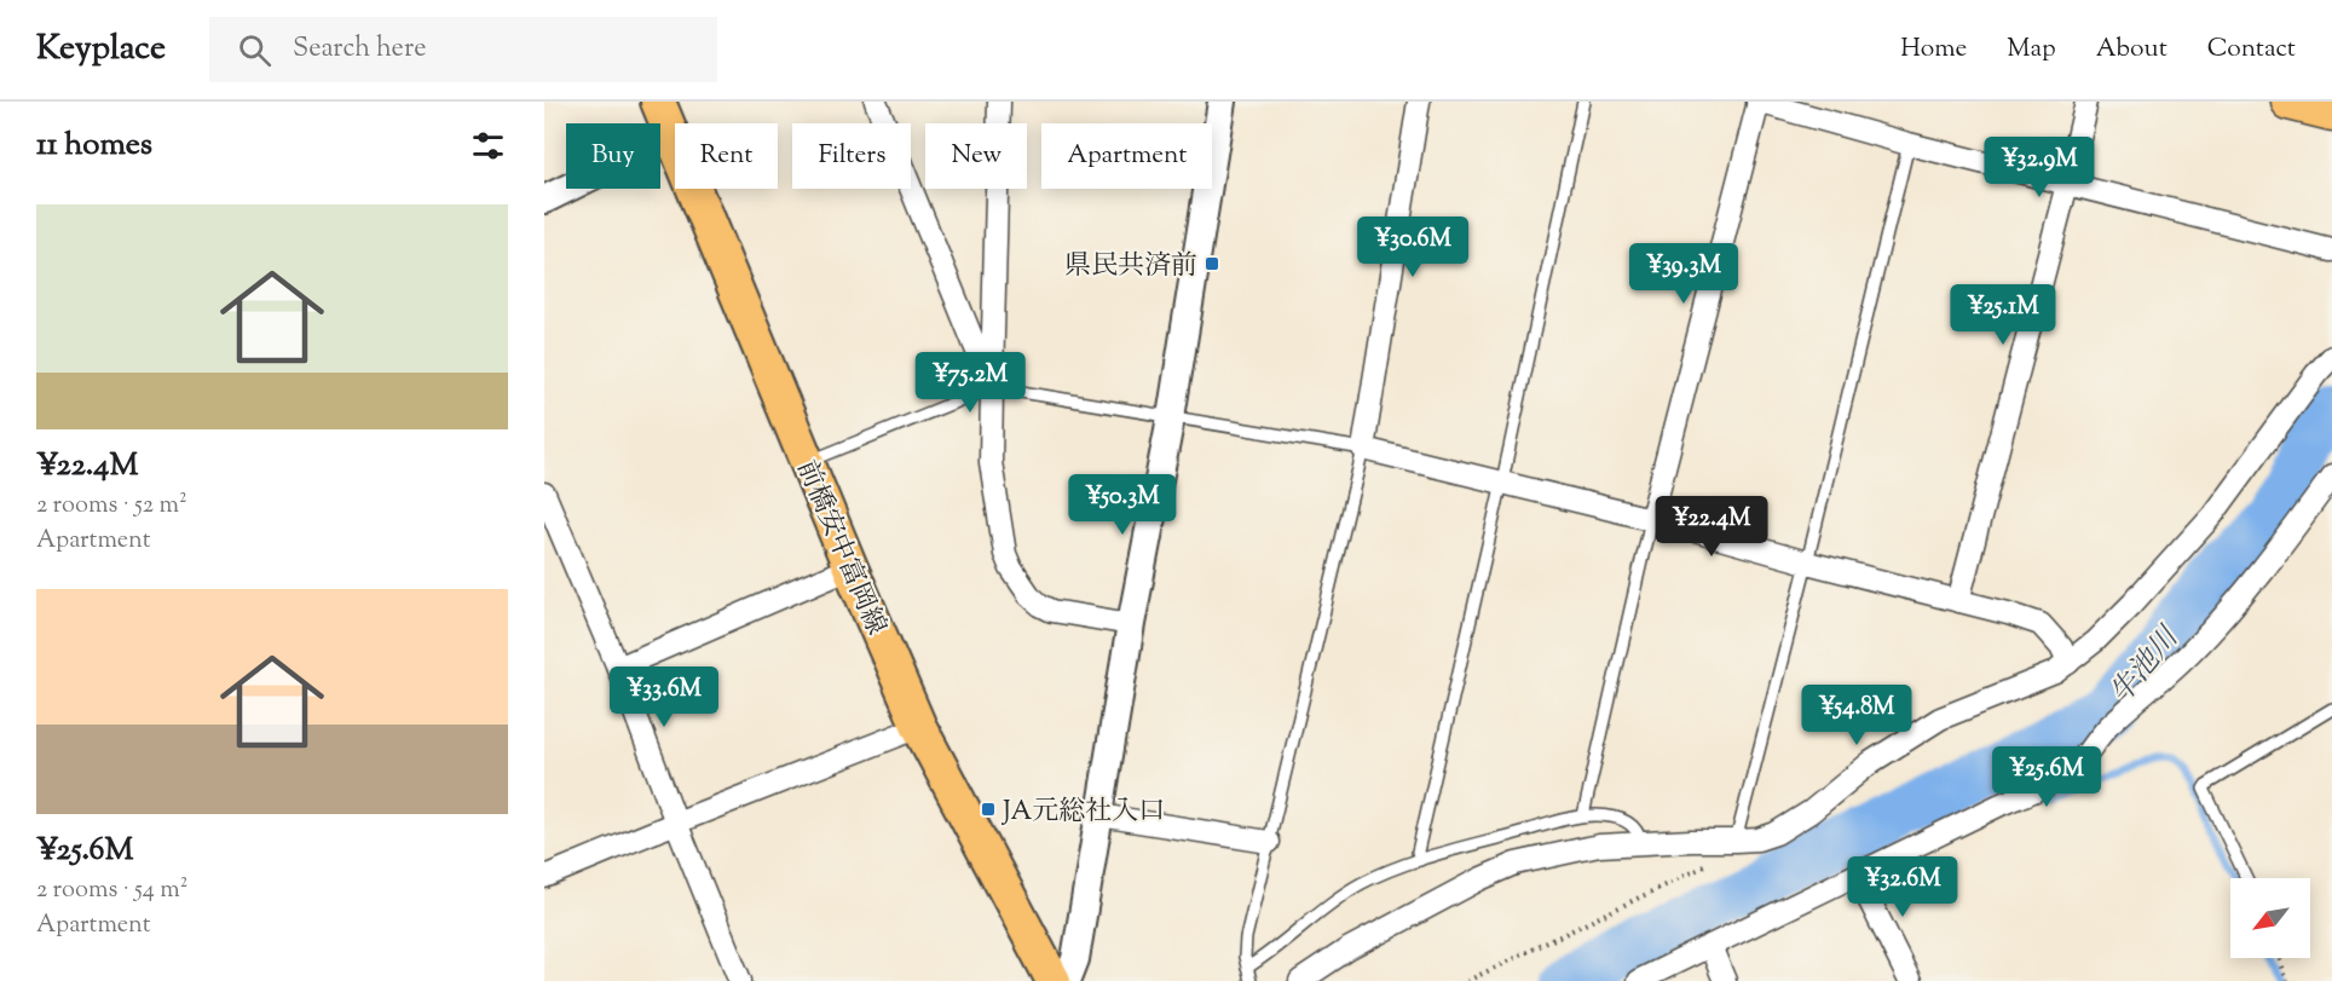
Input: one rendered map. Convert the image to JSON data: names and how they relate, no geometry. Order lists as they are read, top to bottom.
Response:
{
  "streets": {
    "main road": ["前橋安中富岡線"]
  },
  "water": ["牛池川"],
  "places": {
    "transit": ["県民共済前", "JA元総社入口"]
  },
  "north": "bottom left",
  "page": {
    "header": "Keyplace",
    "search": "Search here",
    "nav": [
      "Home",
      "Map",
      "About",
      "Contact"
    ],
    "heading": "11 homes",
    "chip": [
      "Buy",
      "Rent",
      "Filters",
      "New",
      "Apartment"
    ],
    "price": [
      "¥32.9M",
      "¥30.6M",
      "¥39.3M",
      "¥25.1M",
      "¥75.2M",
      "¥50.3M",
      "¥22.4M",
      "¥33.6M",
      "¥54.8M",
      "¥25.6M",
      "¥32.6M"
    ],
    "list": [
      {
        "name": "¥22.4M",
        "note": "2 rooms · 52 m² · Apartment"
      },
      {
        "name": "¥25.6M",
        "note": "2 rooms · 54 m² · Apartment"
      }
    ]
  }
}
